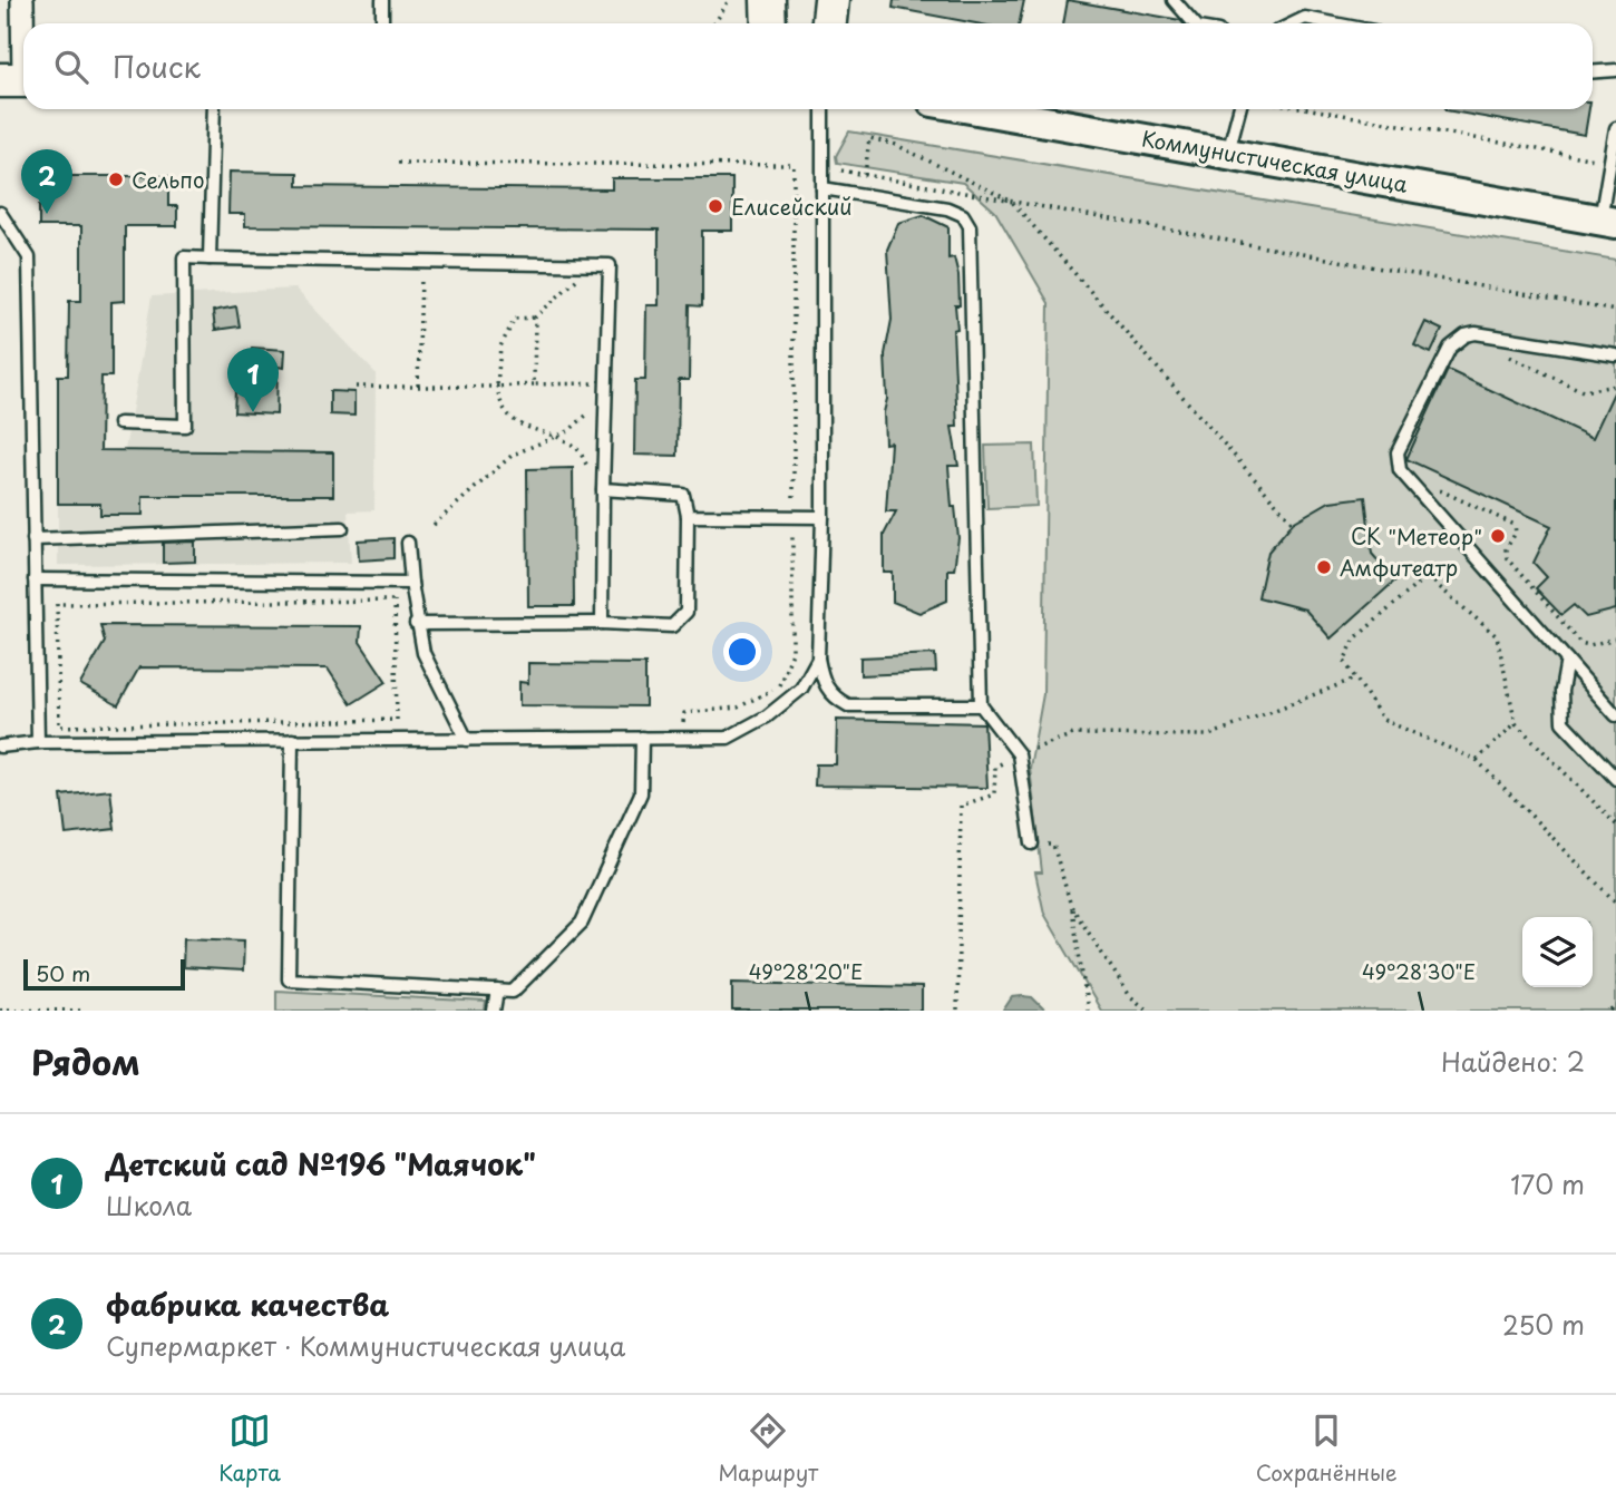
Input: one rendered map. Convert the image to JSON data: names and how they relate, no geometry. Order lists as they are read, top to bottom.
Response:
{
  "streets": {
    "main road": ["Коммунистическая улица"]
  },
  "places": [
    "Сельпо",
    "Елисейский",
    "СК \"Метеор\"",
    "Амфитеатр"
  ],
  "scale_bar": "50 m",
  "page": {
    "search": "Поиск",
    "pins": ["2", "1"],
    "scale": "50 m",
    "heading": ["Рядом", "Найдено: 2"],
    "list": [
      {
        "mark": "1",
        "name": "Детский сад №196 \"Маячок\"",
        "note": "Школа",
        "value": "170 m"
      },
      {
        "mark": "2",
        "name": "фабрика качества",
        "note": "Супермаркет · Коммунистическая улица",
        "value": "250 m"
      }
    ],
    "nav": ["Карта", "Маршрут", "Сохранённые"]
  },
  "coordinates": ["49°28'20\"E", "49°28'30\"E"]
}
